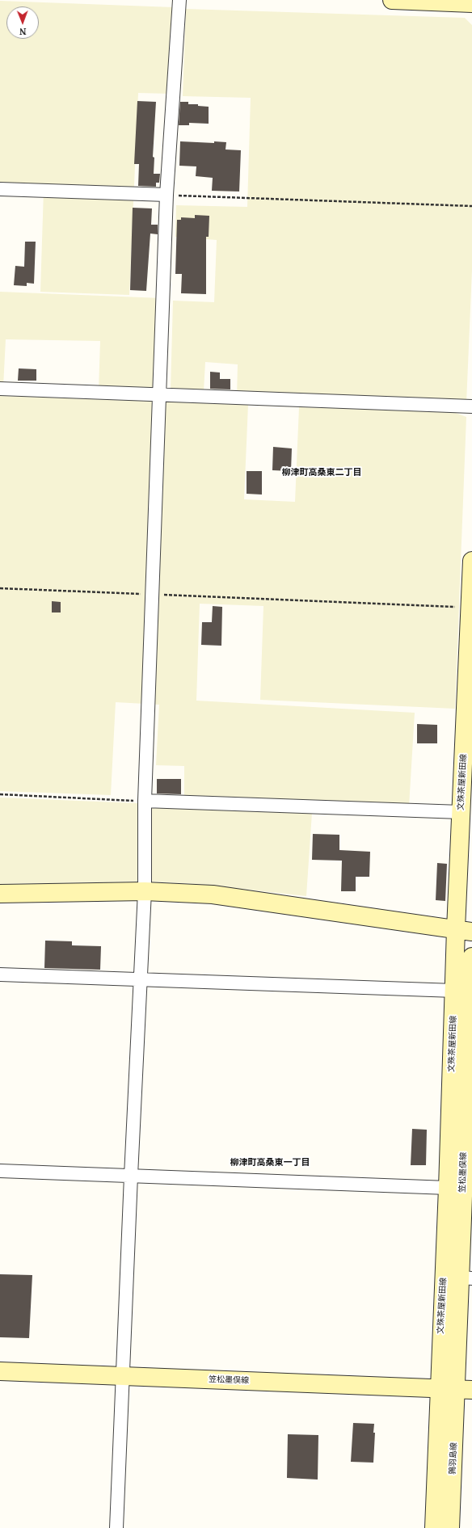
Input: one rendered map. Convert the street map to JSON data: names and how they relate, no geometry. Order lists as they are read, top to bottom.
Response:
{
  "streets": {
    "main road": ["文殊茶屋新田線", "笠松墨俣線", "鶉羽島線"]
  },
  "crossings": [
    ["文殊茶屋新田線", "笠松墨俣線"],
    ["笠松墨俣線", "鶉羽島線"]
  ],
  "districts": ["柳津町高桑東二丁目", "柳津町高桑東一丁目"],
  "north": "bottom"
}
